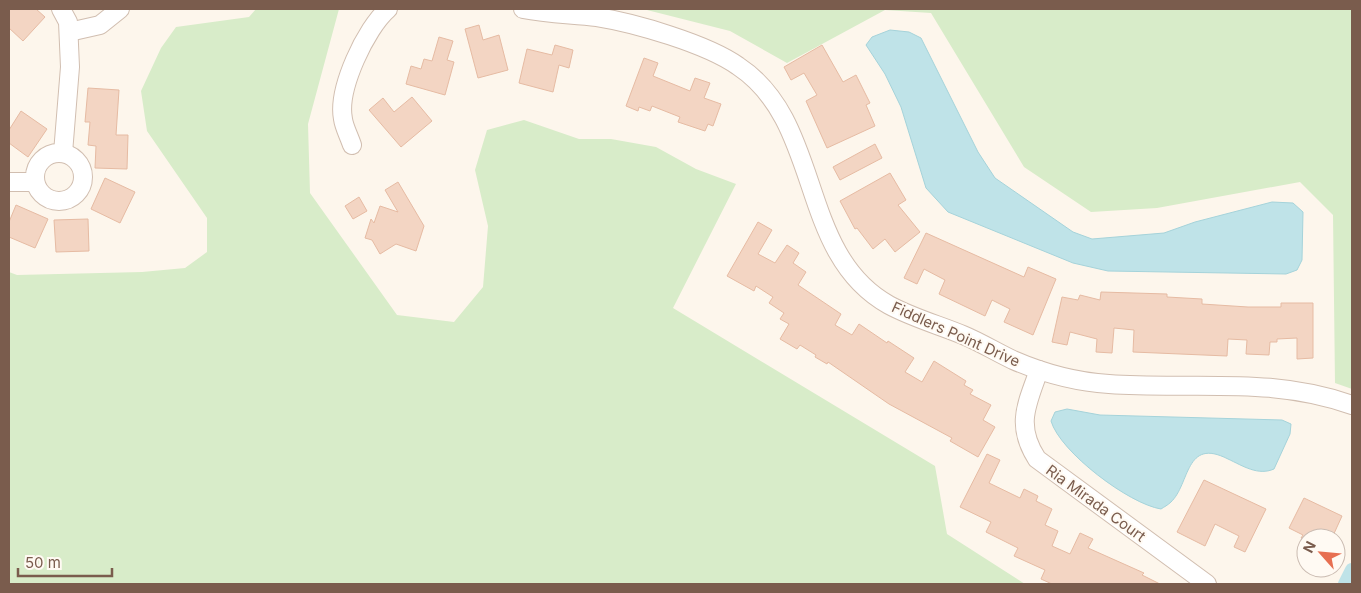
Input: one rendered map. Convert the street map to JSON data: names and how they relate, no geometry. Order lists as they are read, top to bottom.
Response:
{
  "streets": {
    "street": ["Fiddlers Point Drive", "Ria Mirada Court"]
  },
  "crossings": [
    ["Fiddlers Point Drive", "Ria Mirada Court"]
  ],
  "scale_bar": "50 m",
  "north": "top left"
}
